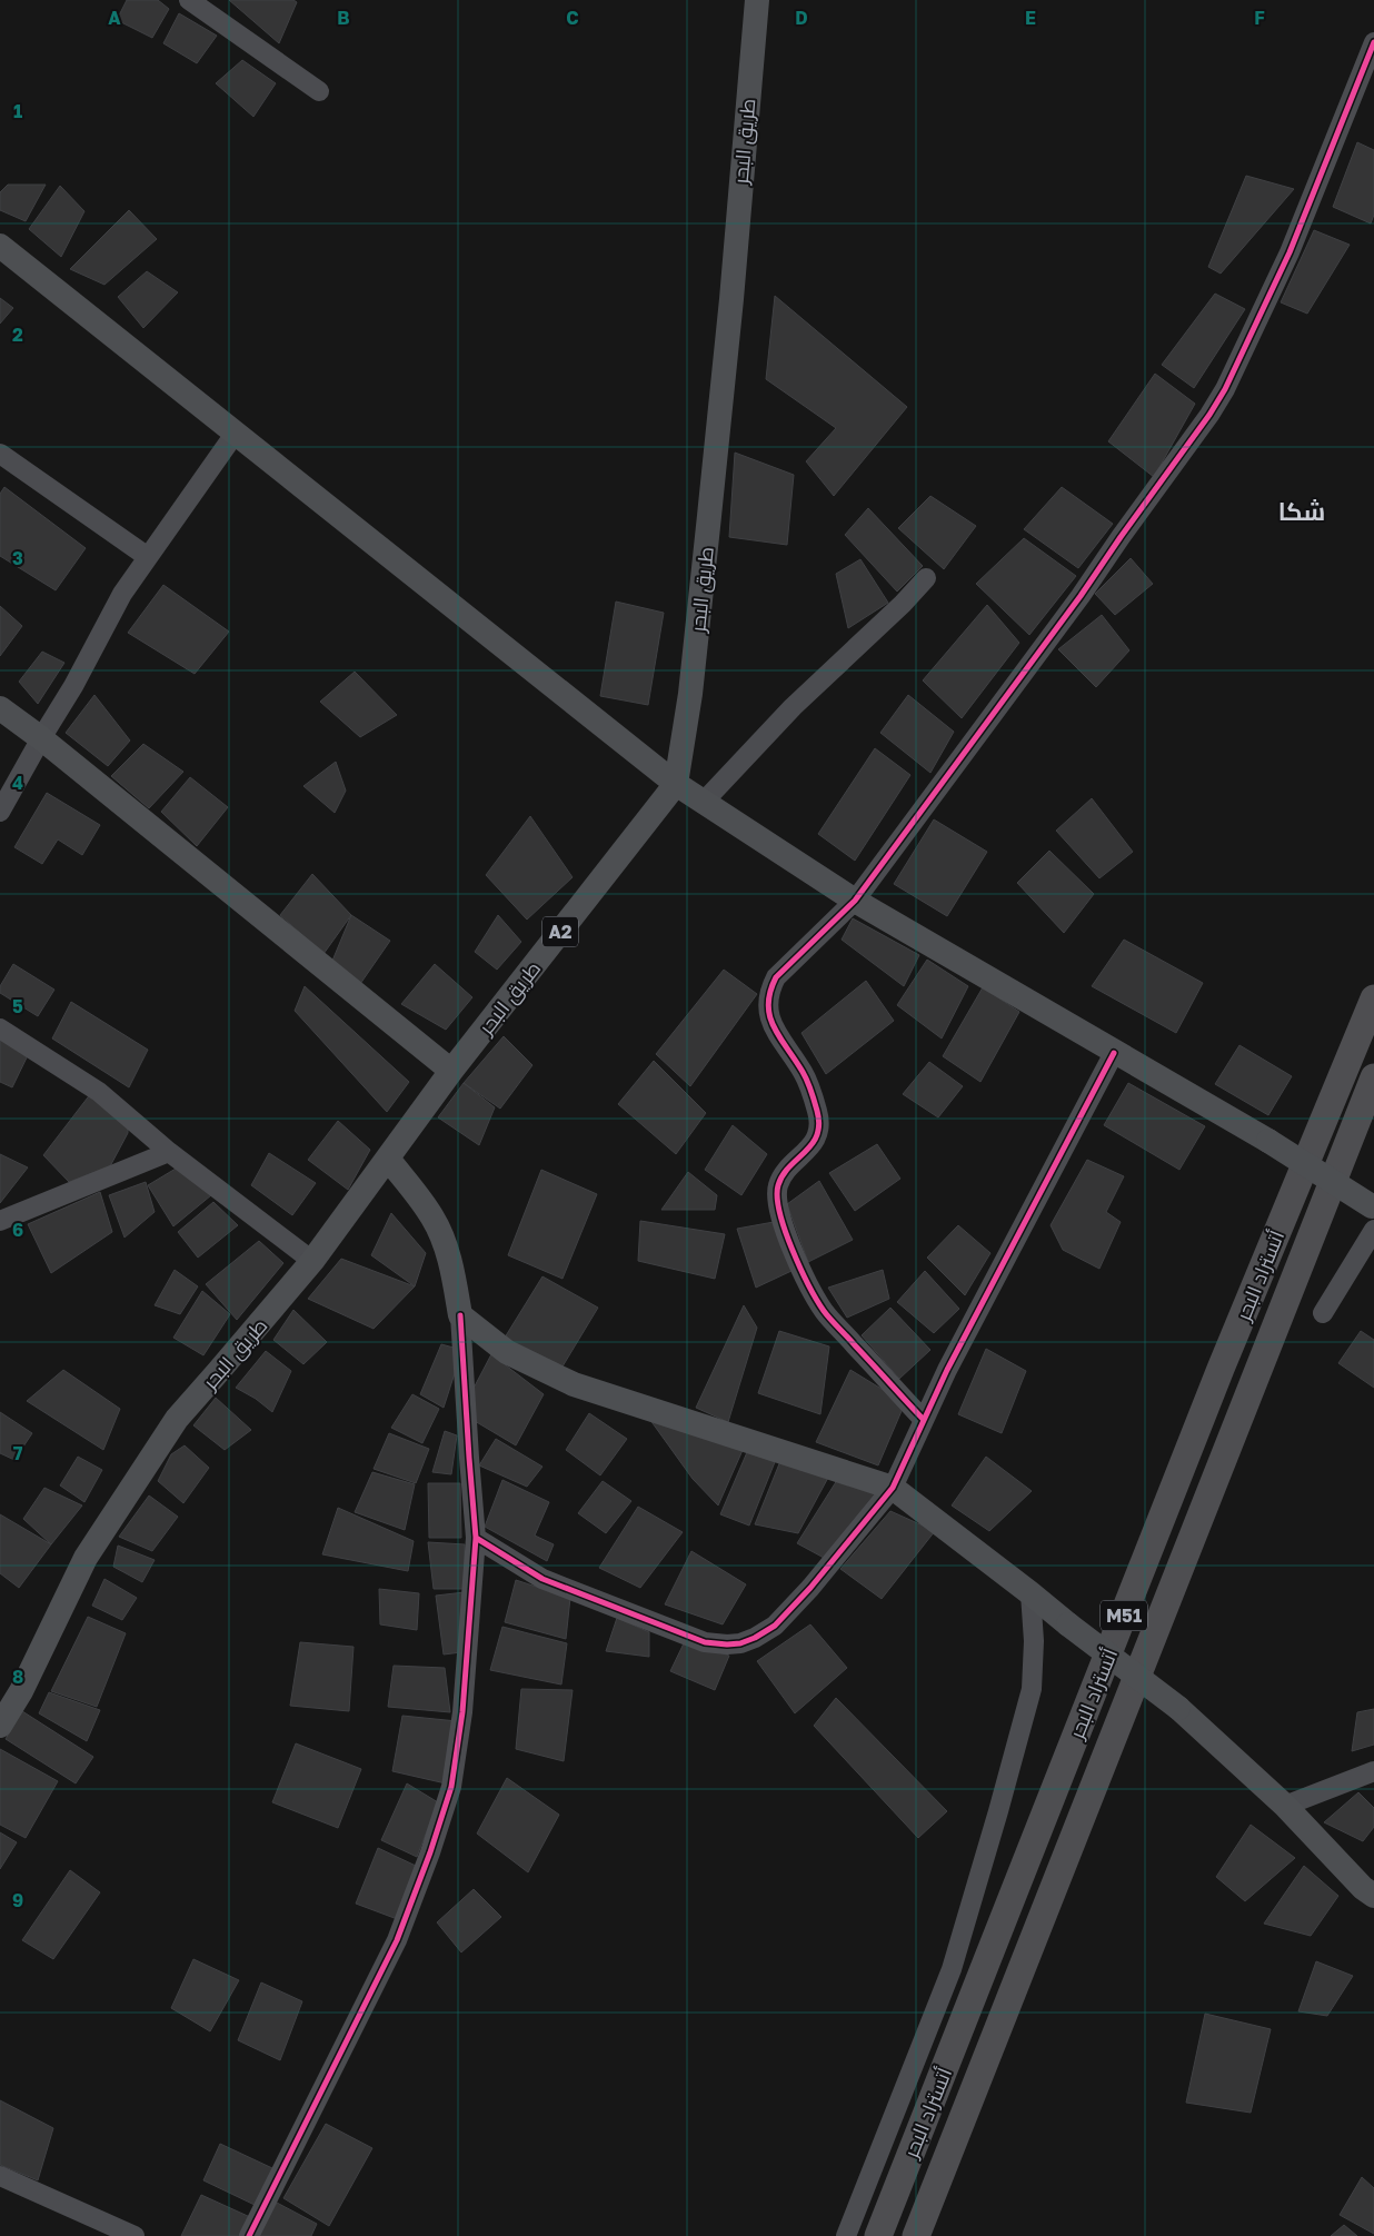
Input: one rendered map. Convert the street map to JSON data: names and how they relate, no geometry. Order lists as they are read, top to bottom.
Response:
{
  "streets": {
    "highway": ["أتستراد البحر", "M51"],
    "main road": ["طريق البحر", "A2"]
  },
  "districts": ["شكا"],
  "grid": {
    "columns": [
      "A",
      "B",
      "C",
      "D",
      "E",
      "F"
    ],
    "rows": [
      "1",
      "2",
      "3",
      "4",
      "5",
      "6",
      "7",
      "8",
      "9"
    ]
  }
}
